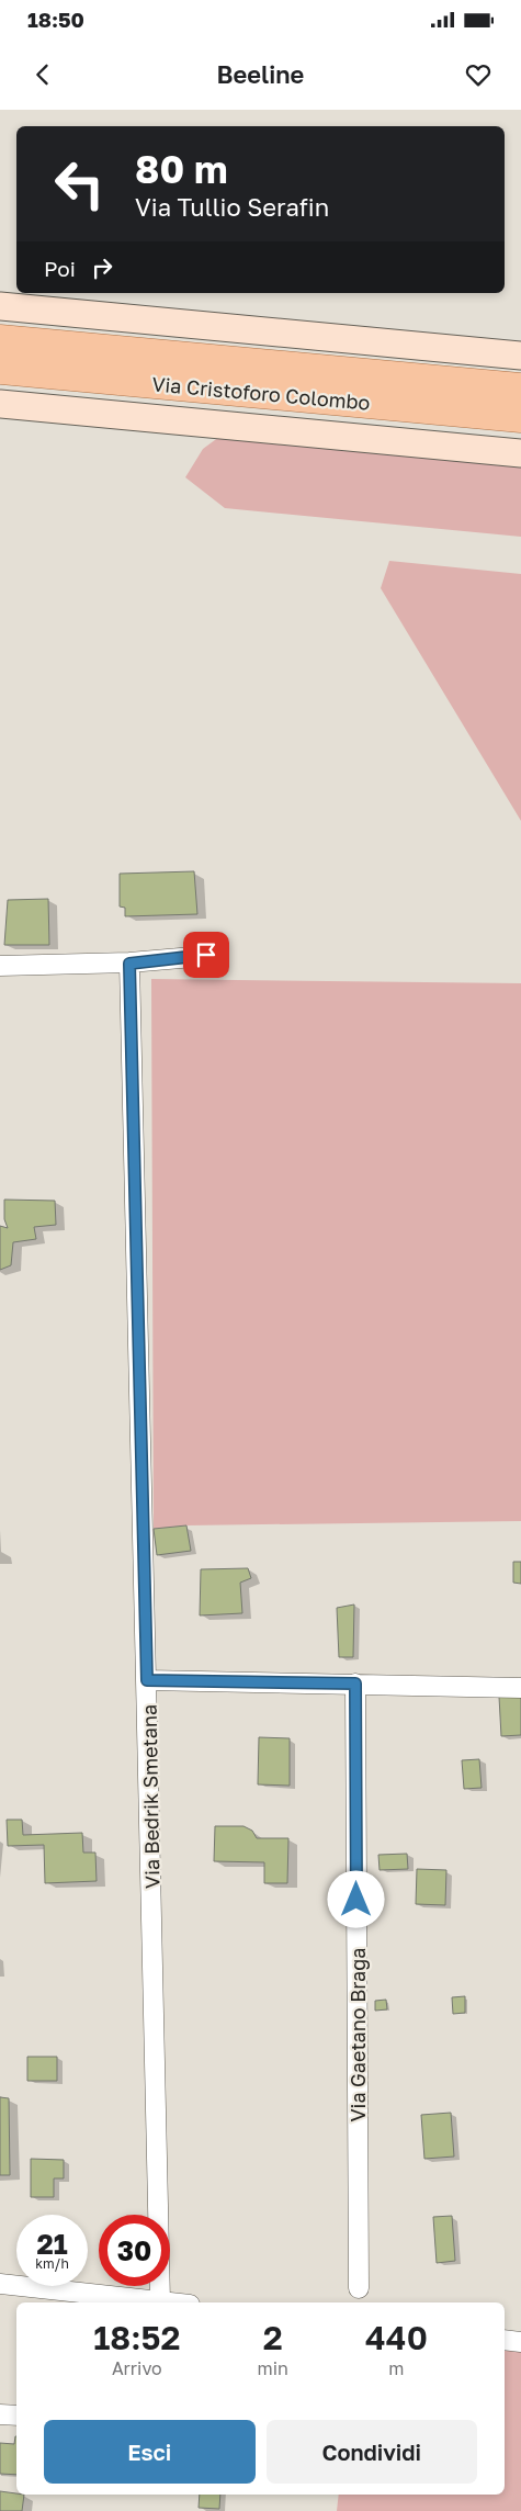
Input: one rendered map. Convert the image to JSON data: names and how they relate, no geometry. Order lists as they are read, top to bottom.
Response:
{
  "streets": {
    "main road": ["Via Cristoforo Colombo"],
    "street": ["Via Bedrik Smetana", "Via Gaetano Braga"]
  },
  "page": {
    "status": "18:50",
    "header": "Beeline",
    "turn": ["80 m", "Via Tullio Serafin"],
    "then": "Poi",
    "speed": "21 km/h",
    "limit": "30",
    "eta": [
      "18:52",
      "Arrivo",
      "2",
      "min",
      "440",
      "m"
    ],
    "buttons": ["Esci", "Condividi"]
  }
}
